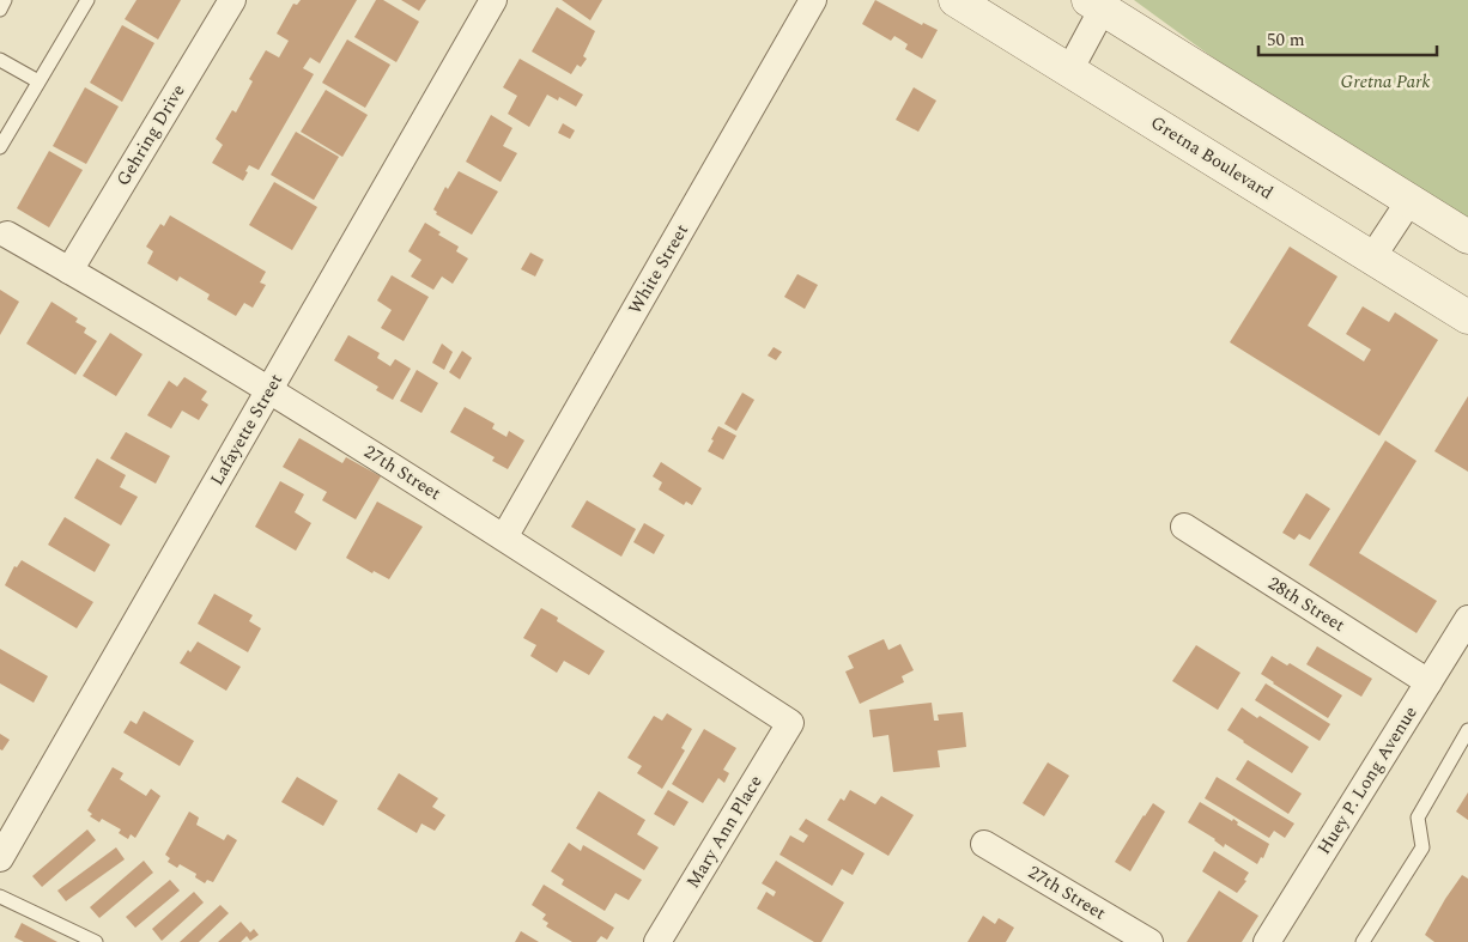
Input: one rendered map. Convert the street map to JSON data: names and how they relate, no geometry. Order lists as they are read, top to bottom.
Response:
{
  "streets": {
    "street": [
      "Gehring Drive",
      "Gretna Boulevard",
      "White Street",
      "Lafayette Street",
      "27th Street",
      "28th Street",
      "Huey P. Long Avenue",
      "Mary Ann Place"
    ]
  },
  "crossings": [
    ["Gehring Drive", "27th Street"],
    ["White Street", "27th Street"],
    ["Lafayette Street", "27th Street"],
    ["27th Street", "Mary Ann Place"],
    ["28th Street", "Huey P. Long Avenue"]
  ],
  "parks": ["Gretna Park"],
  "scale_bar": "50 m"
}
